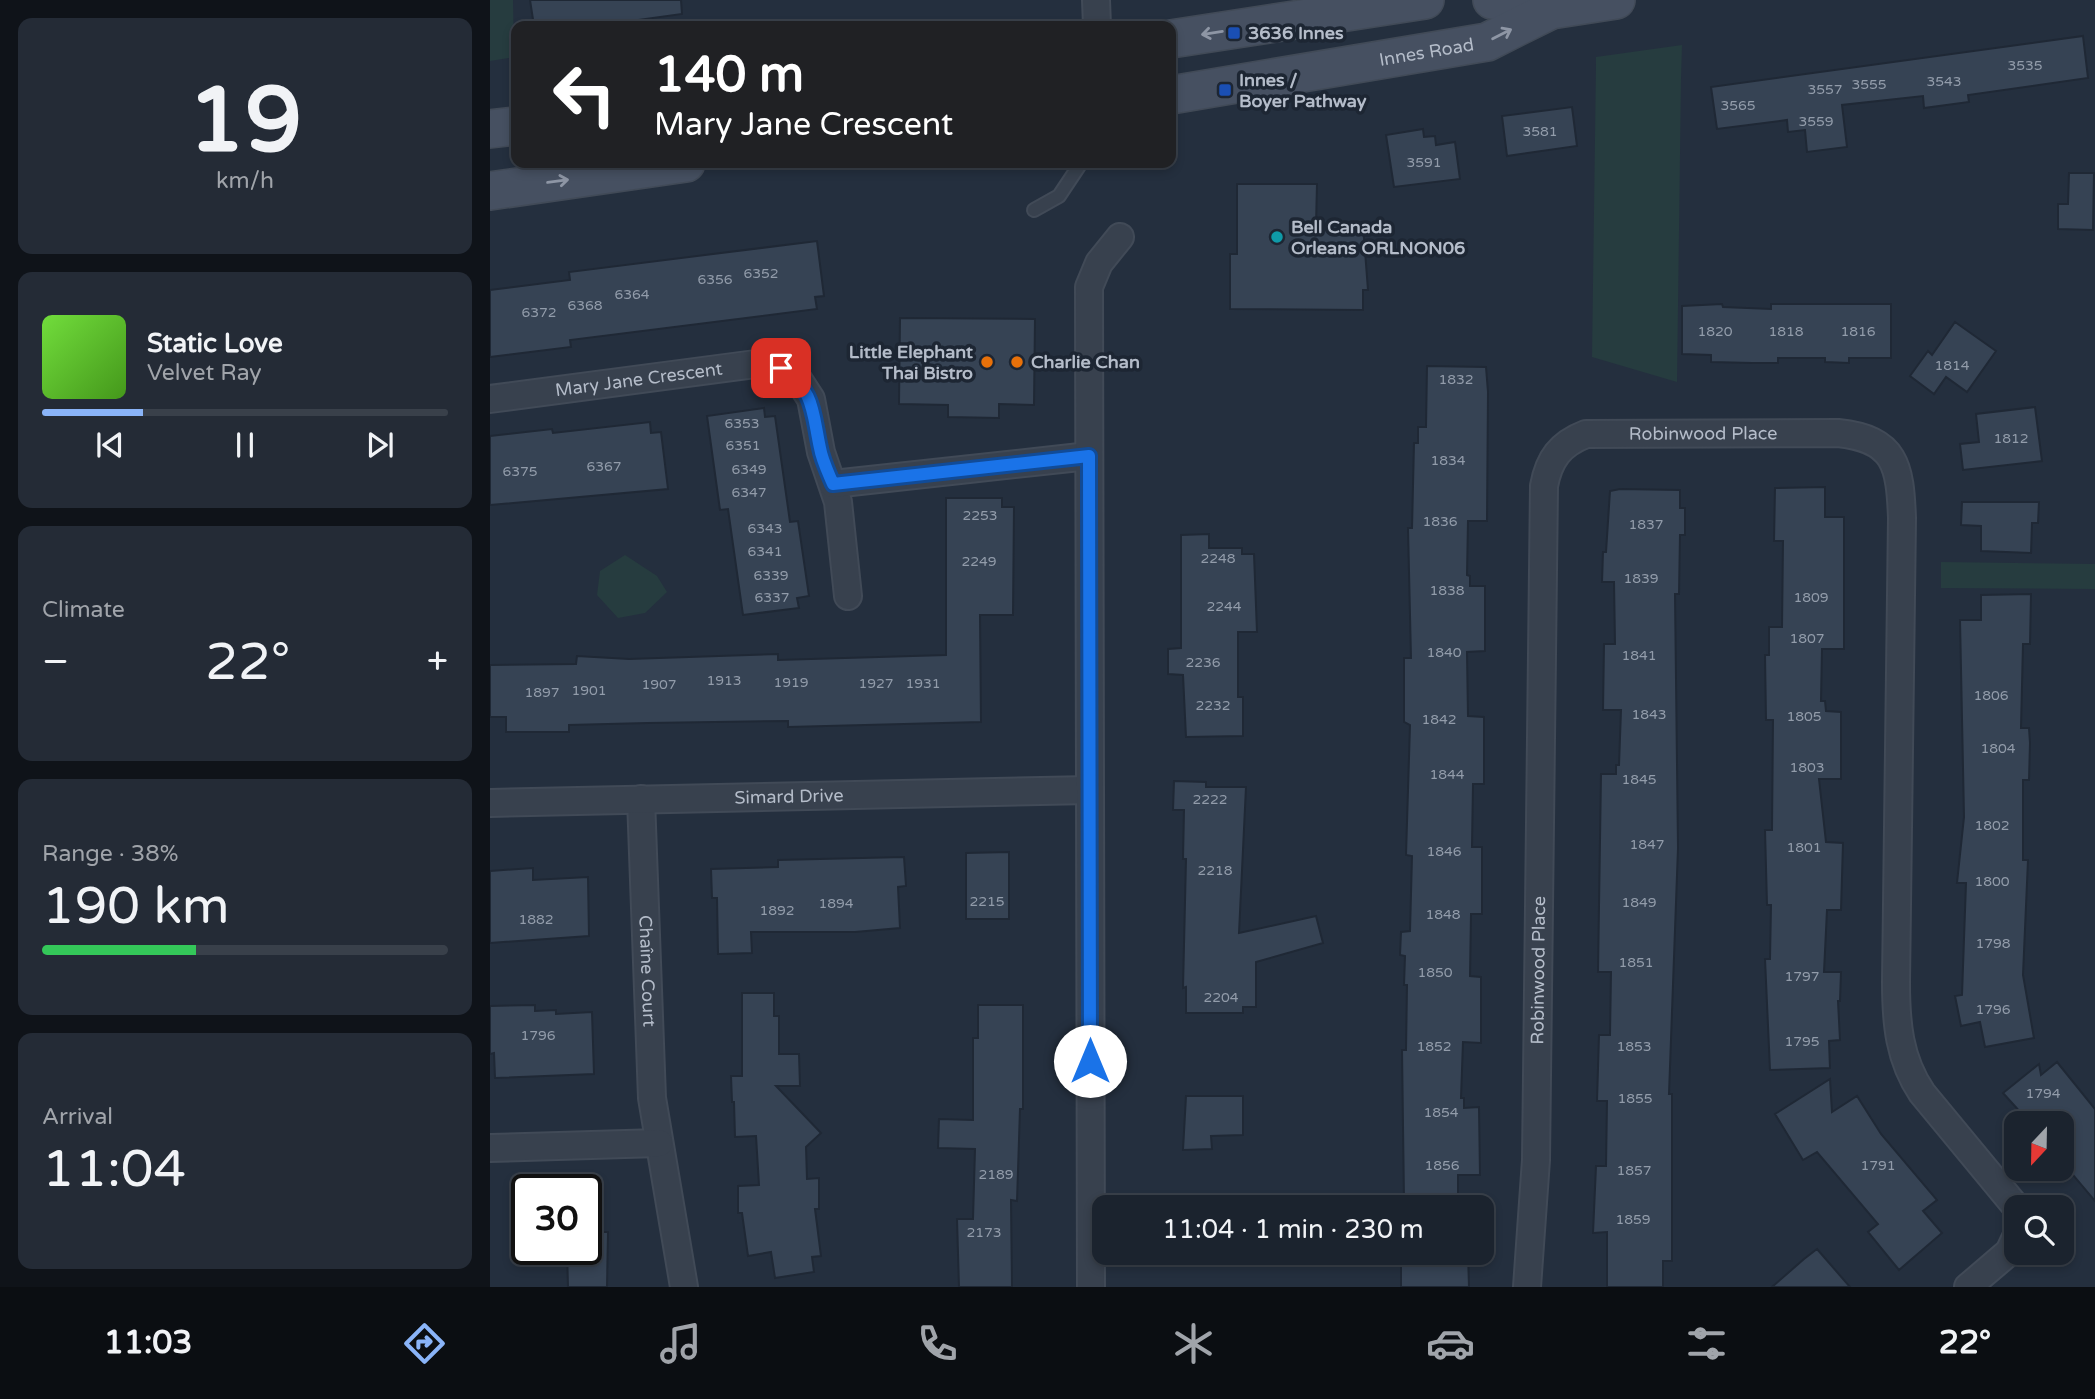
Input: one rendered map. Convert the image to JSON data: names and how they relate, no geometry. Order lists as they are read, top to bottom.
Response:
{
  "streets": {
    "main road": ["Innes Road"],
    "street": [
      "Mary Jane Crescent",
      "Robinwood Place",
      "Simard Drive",
      "Chaîne Court"
    ]
  },
  "crossings": [
    ["Simard Drive", "Chaîne Court"]
  ],
  "places": {
    "transit": ["3636 Innes", "Innes / Boyer Pathway"],
    "other": ["Bell Canada Orleans ORLNON06", "Little Elephant Thai Bistro", "Charlie Chan"]
  },
  "house_numbers": [
    "3535",
    "3543",
    "3555",
    "3557",
    "3565",
    "3559",
    "3581",
    "3591",
    "6352",
    "6356",
    "6364",
    "6368",
    "6372",
    "1820",
    "1818",
    "1816",
    "1814",
    "1832",
    "6353",
    "1812",
    "6351",
    "1834",
    "6367",
    "6349",
    "6375",
    "6347",
    "2253",
    "1836",
    "1837",
    "6343",
    "6341",
    "2248",
    "2249",
    "6339",
    "1839",
    "1838",
    "6337",
    "1809",
    "2244",
    "1807",
    "1840",
    "1841",
    "2236",
    "1913",
    "1919",
    "1927",
    "1931",
    "1907",
    "1901",
    "1897",
    "1806",
    "2232",
    "1843",
    "1805",
    "1842",
    "1804",
    "1803",
    "1844",
    "1845",
    "2222",
    "1802",
    "1847",
    "1801",
    "1846",
    "2218",
    "1800",
    "2215",
    "1849",
    "1894",
    "1892",
    "1848",
    "1882",
    "1798",
    "1851",
    "1850",
    "1797",
    "2204",
    "1796",
    "1796",
    "1795",
    "1852",
    "1853",
    "1794",
    "1855",
    "1854",
    "1856",
    "1791",
    "1857",
    "2189",
    "1859",
    "2173"
  ],
  "north": "bottom",
  "page": {
    "tile": [
      ["19", "km/h"],
      "Climate",
      ["Range · 38%", "190 km"],
      ["Arrival", "11:04"]
    ],
    "turn": ["140 m", "Mary Jane Crescent"],
    "song": ["Static Love", "Velvet Ray"],
    "heat": ["−", "22°", "+"],
    "limit": "30",
    "trip": "11:04 · 1 min · 230 m",
    "tabs": ["11:03", "22°"]
  }
}
